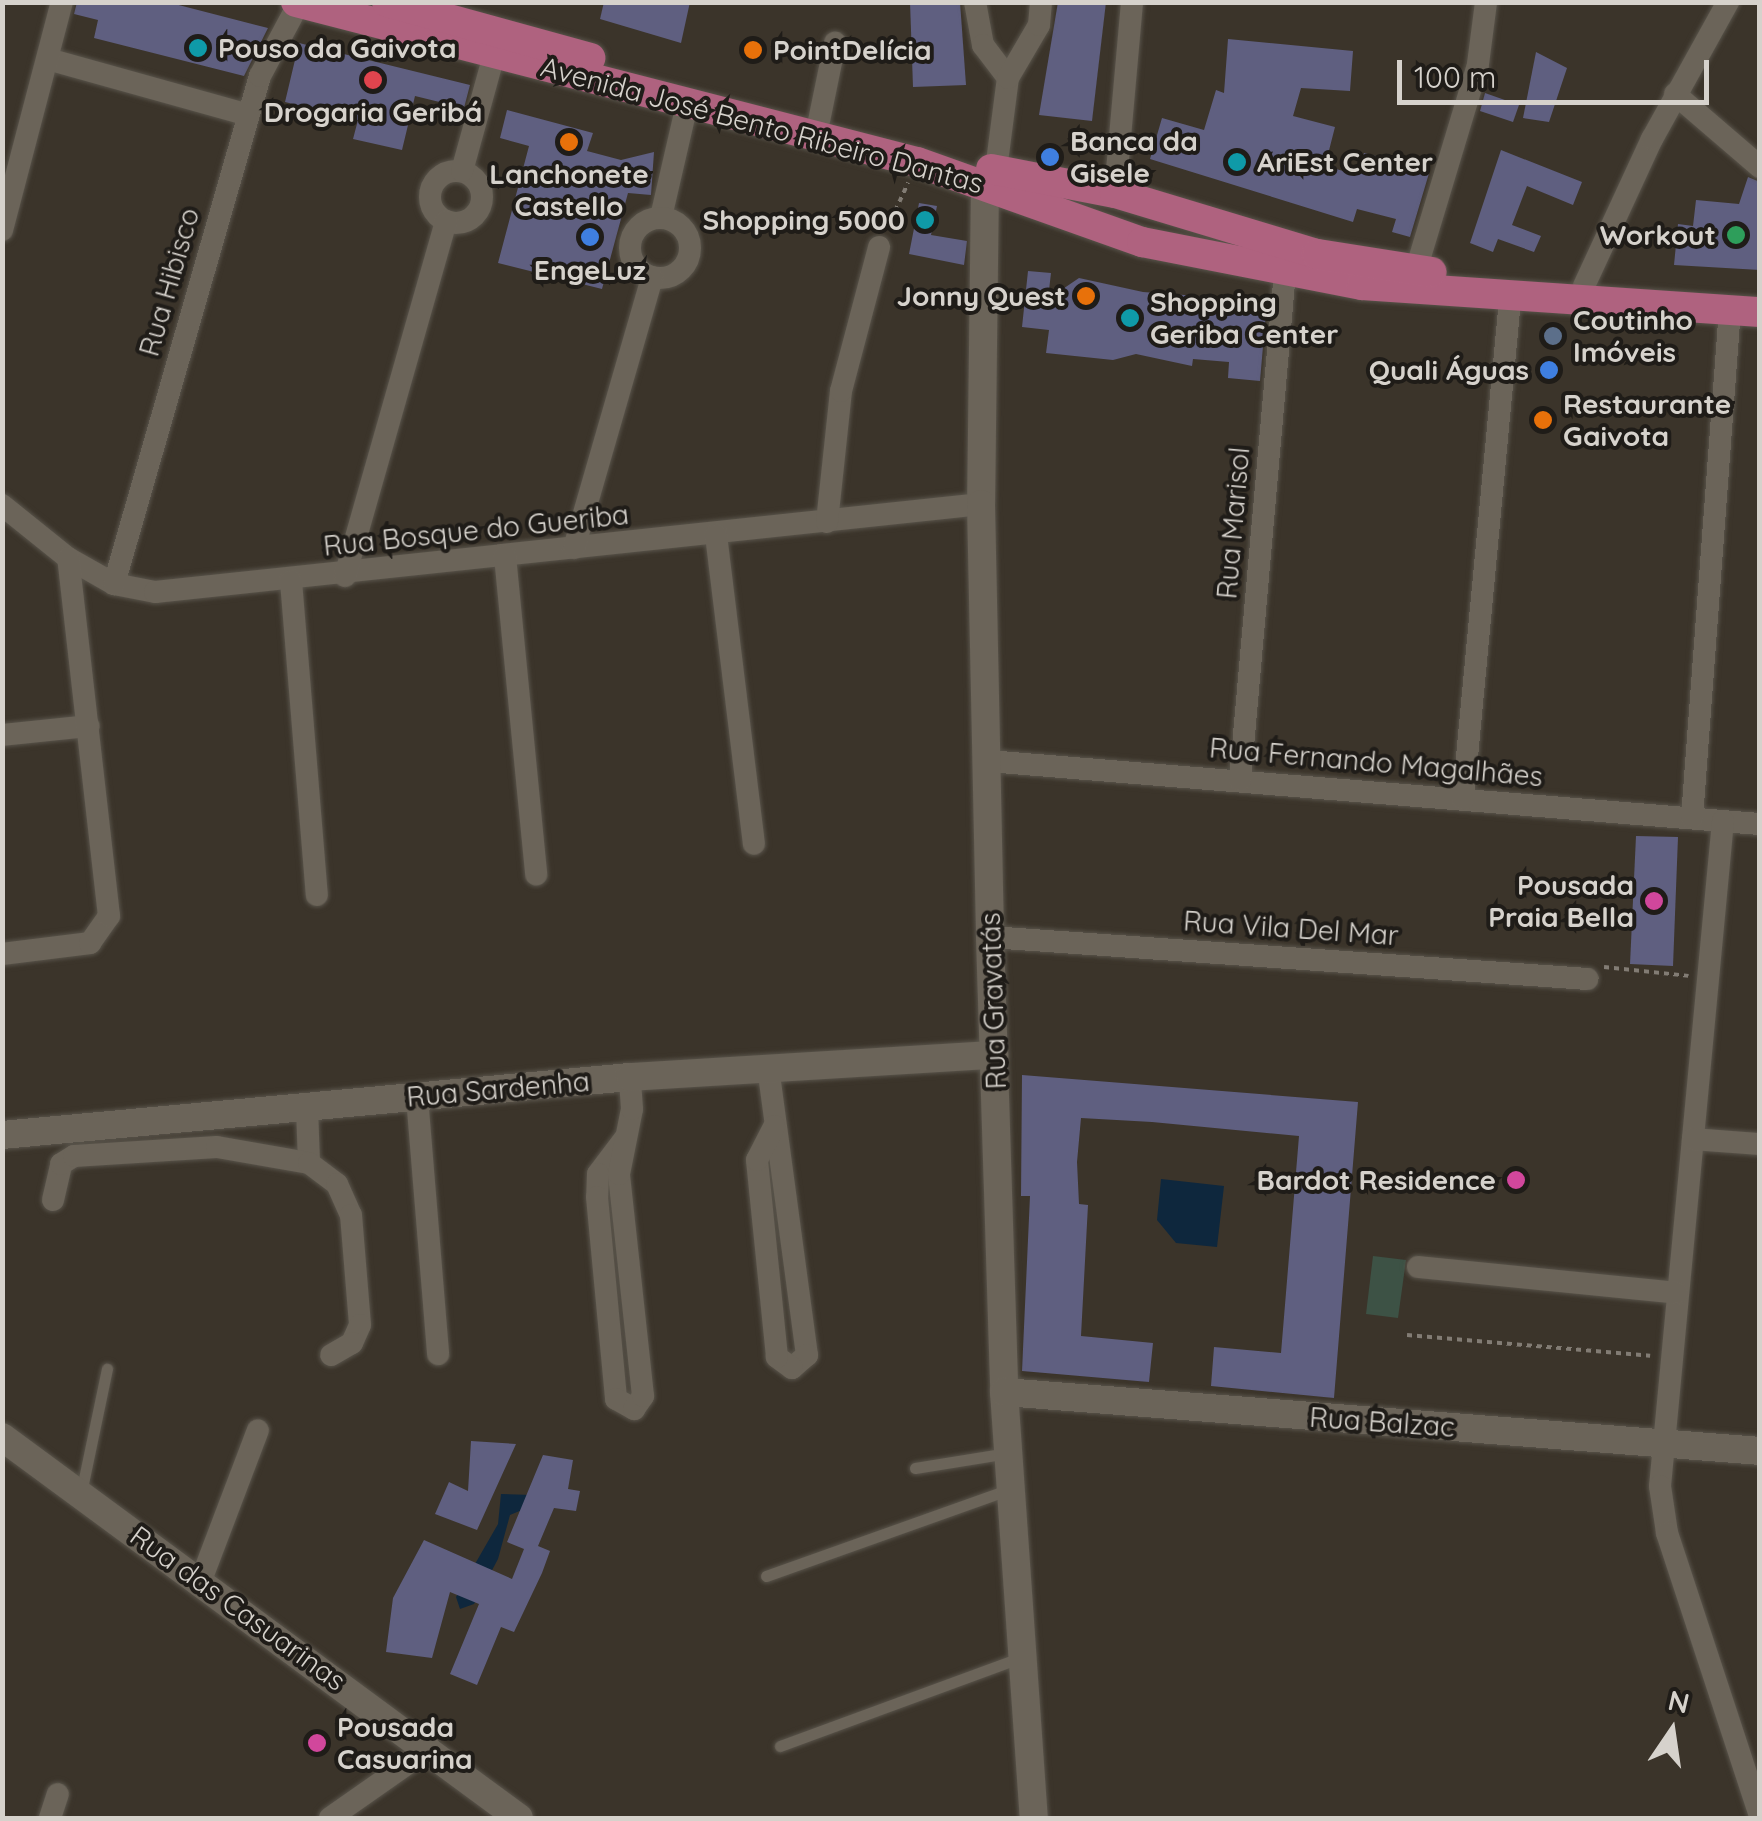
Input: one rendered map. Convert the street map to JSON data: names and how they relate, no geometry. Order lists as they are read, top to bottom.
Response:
{
  "streets": {
    "main road": ["Avenida José Bento Ribeiro Dantas"],
    "street": [
      "Rua Hibisco",
      "Rua Marisol",
      "Rua Bosque do Gueriba",
      "Rua Fernando Magalhães",
      "Rua Vila Del Mar",
      "Rua Gravatás",
      "Rua Sardenha",
      "Rua Balzac",
      "Rua das Casuarinas"
    ]
  },
  "crossings": [
    ["Avenida José Bento Ribeiro Dantas", "Rua Hibisco"],
    ["Avenida José Bento Ribeiro Dantas", "Rua Marisol"],
    ["Avenida José Bento Ribeiro Dantas", "Rua Gravatás"],
    ["Rua Hibisco", "Rua Bosque do Gueriba"],
    ["Rua Marisol", "Rua Fernando Magalhães"],
    ["Rua Bosque do Gueriba", "Rua Gravatás"],
    ["Rua Fernando Magalhães", "Rua Gravatás"],
    ["Rua Vila Del Mar", "Rua Gravatás"],
    ["Rua Gravatás", "Rua Sardenha"],
    ["Rua Gravatás", "Rua Balzac"]
  ],
  "places": [
    "Pouso da Gaivota",
    "PointDelícia",
    "Drogaria Geribá",
    "Lanchonete Castello",
    "Banca da Gisele",
    "AriEst Center",
    "Shopping 5000",
    "Workout",
    "EngeLuz",
    "Jonny Quest",
    "Shopping Geriba Center",
    "Coutinho Imóveis",
    "Quali Águas",
    "Restaurante Gaivota",
    "Pousada Praia Bella",
    "Bardot Residence",
    "Pousada Casuarina"
  ],
  "scale_bar": "100 m",
  "north": "top"
}
